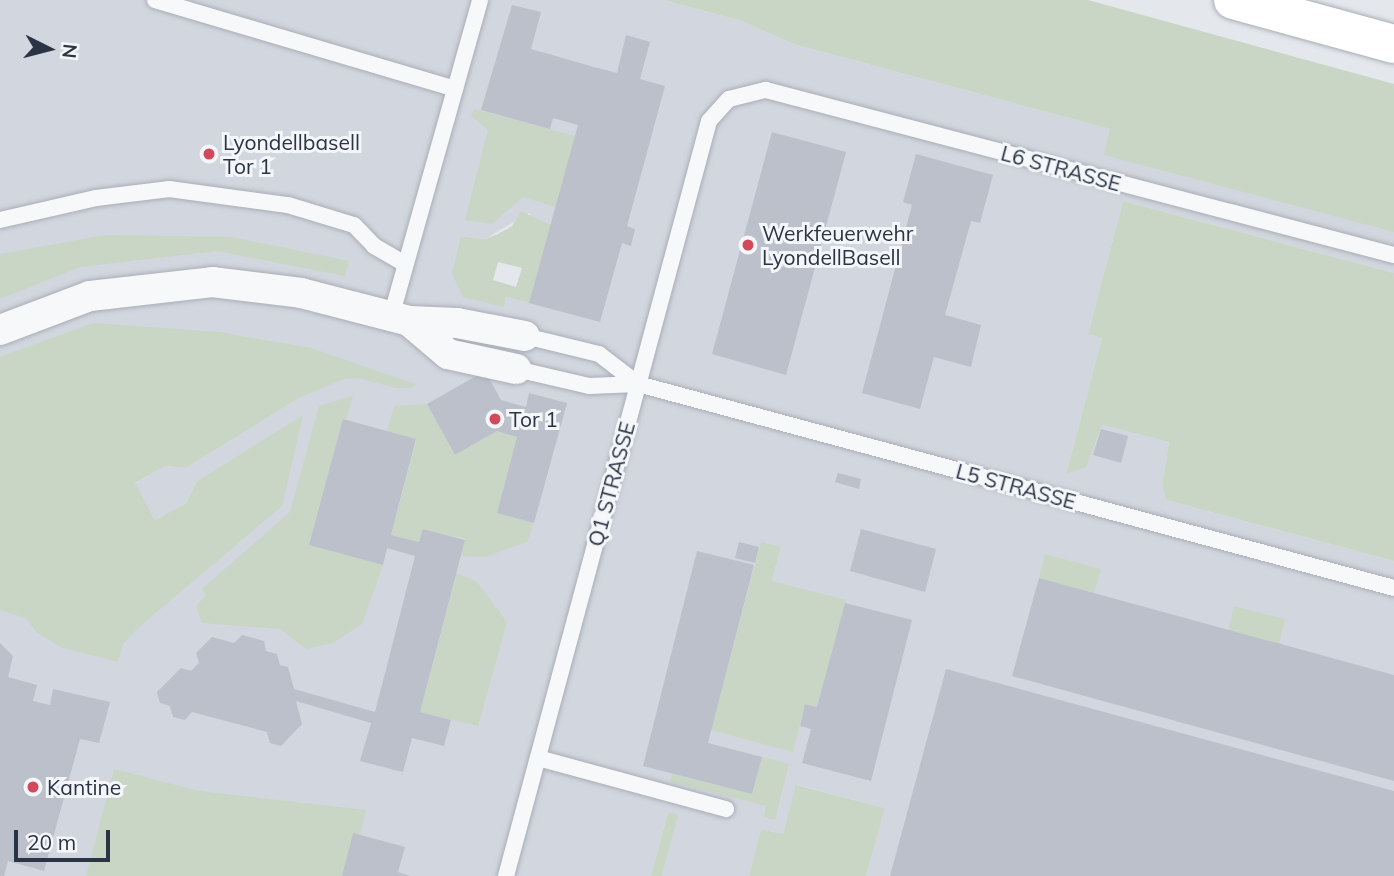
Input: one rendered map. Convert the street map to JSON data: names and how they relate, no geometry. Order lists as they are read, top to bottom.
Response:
{
  "streets": {
    "lane": ["L6 STRASSE", "Q1 STRASSE", "L5 STRASSE"]
  },
  "crossings": [
    ["L6 STRASSE", "Q1 STRASSE"],
    ["Q1 STRASSE", "L5 STRASSE"]
  ],
  "places": [
    "Lyondellbasell Tor 1",
    "Werkfeuerwehr LyondellBasell",
    "Tor 1",
    "Kantine"
  ],
  "scale_bar": "20 m",
  "north": "right"
}
